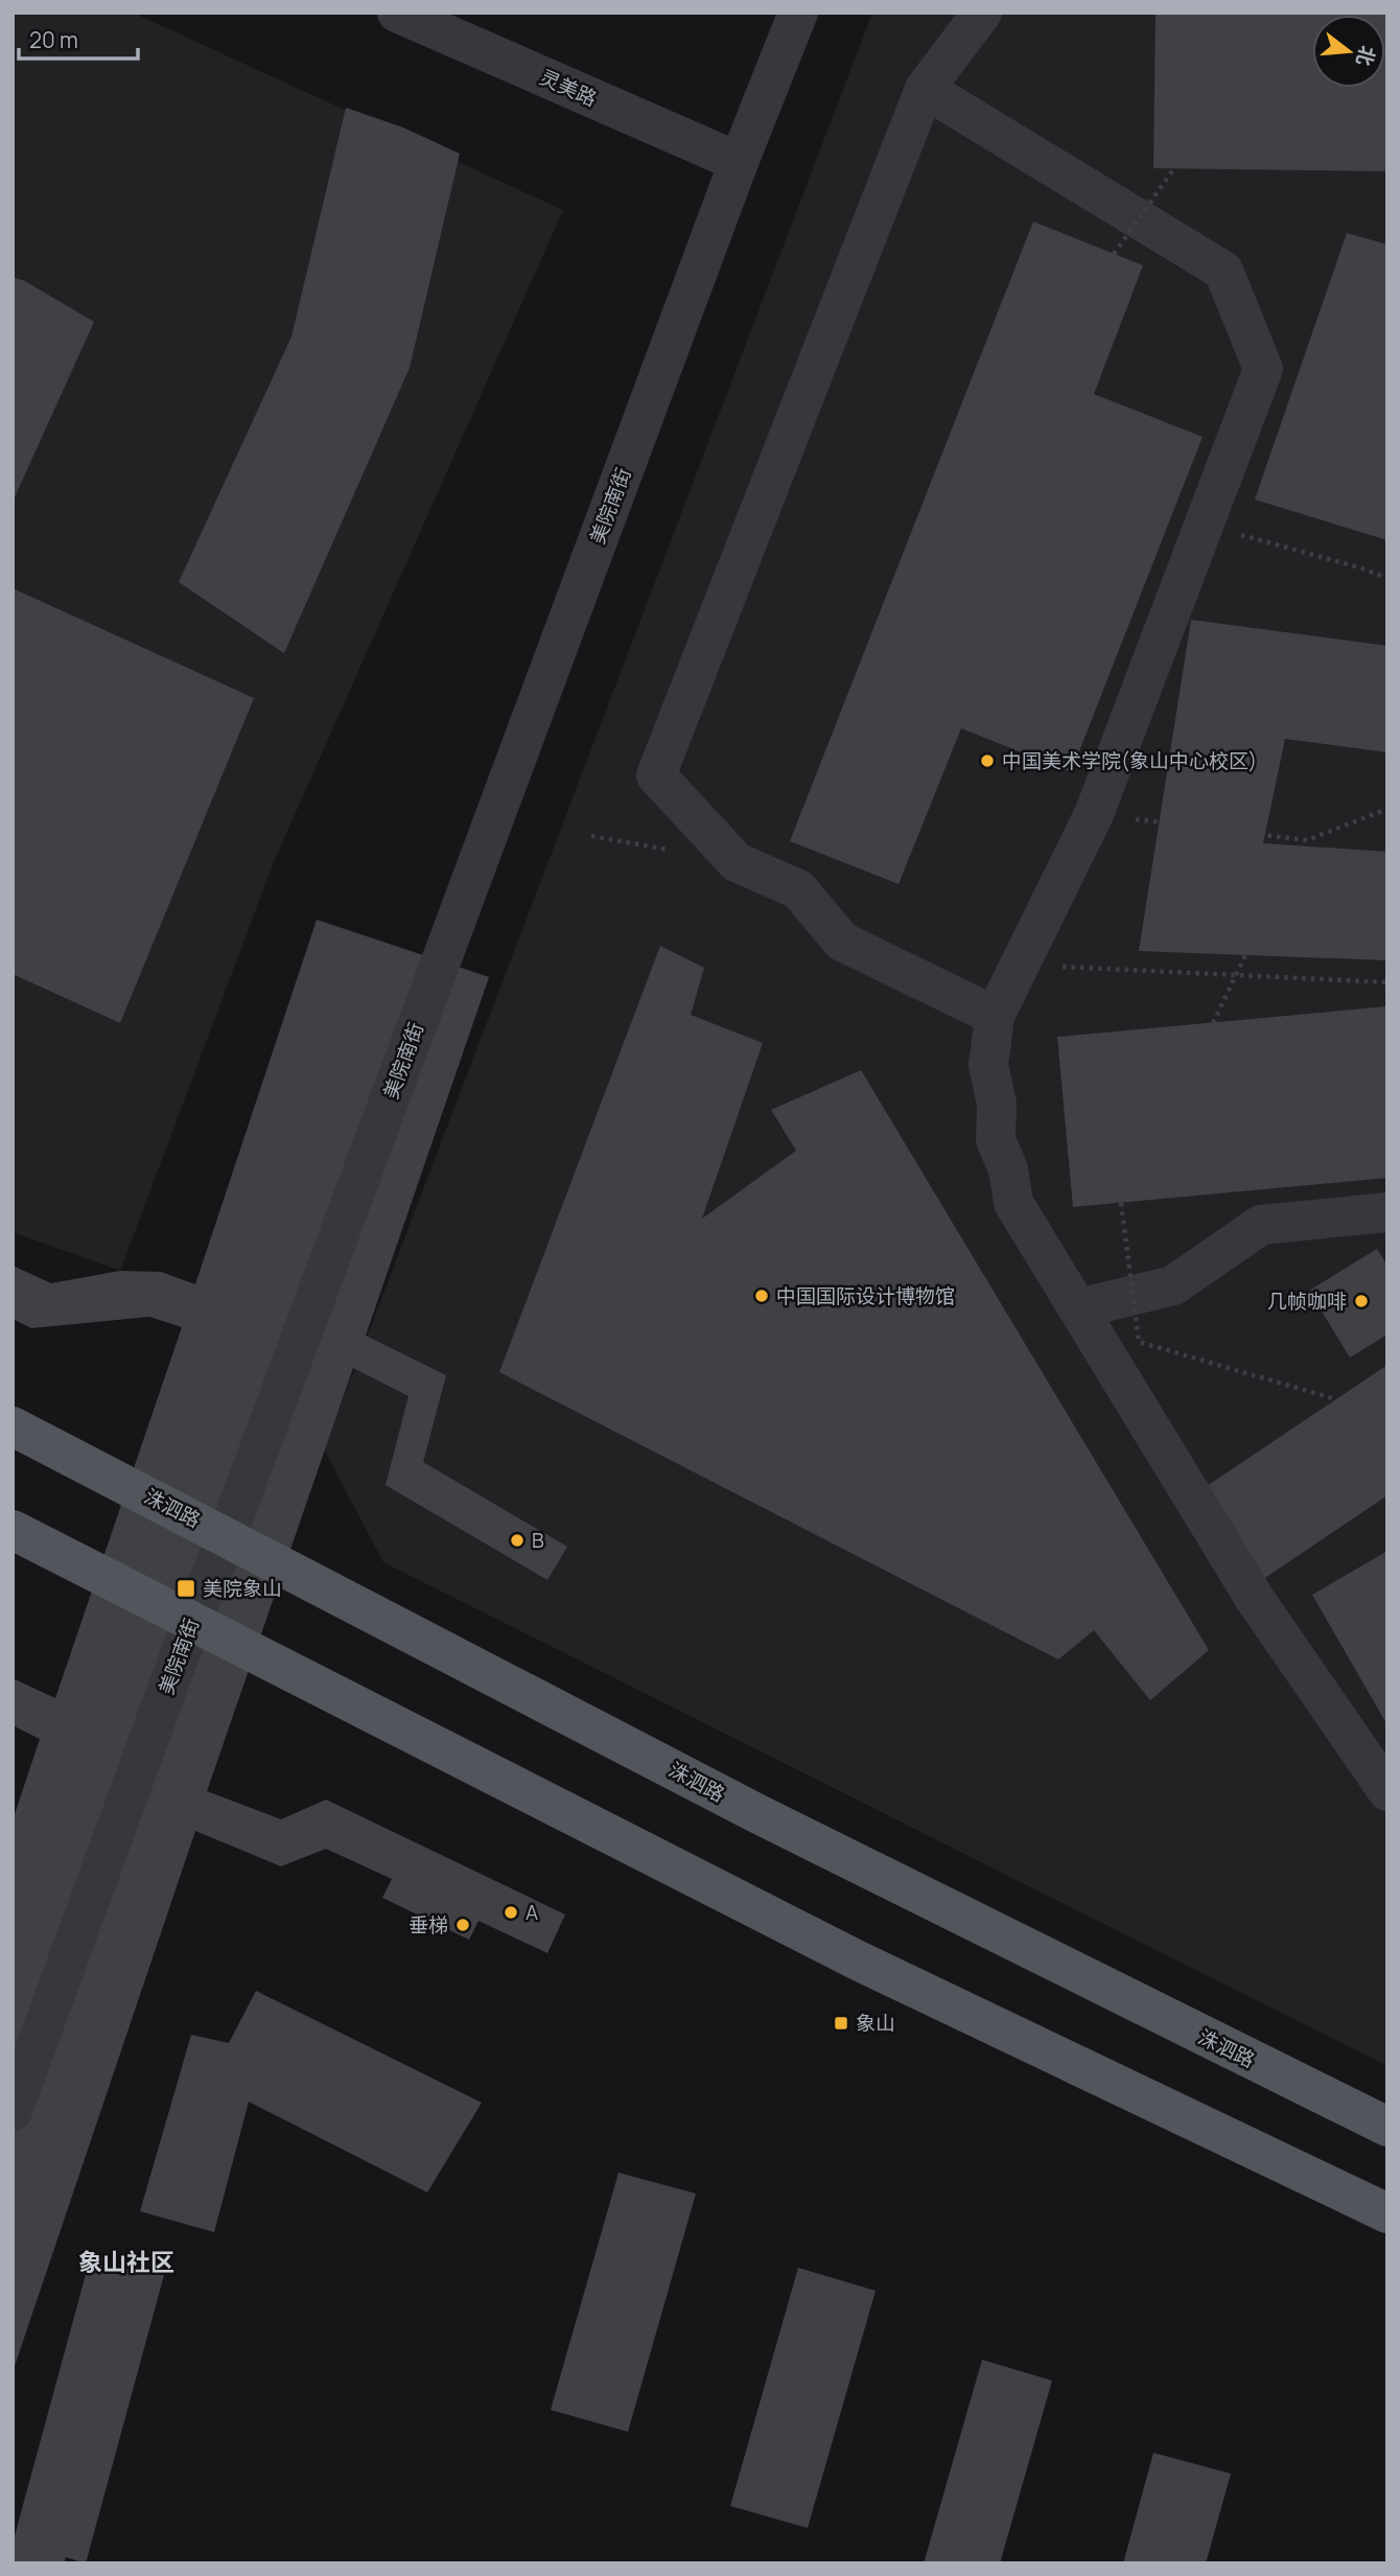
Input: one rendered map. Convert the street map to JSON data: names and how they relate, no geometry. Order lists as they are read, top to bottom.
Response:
{
  "streets": {
    "main road": ["洙泗路"],
    "street": ["灵美路", "美院南街"]
  },
  "crossings": [
    ["灵美路", "美院南街"],
    ["美院南街", "洙泗路"]
  ],
  "districts": ["象山社区"],
  "places": {
    "other": [
      "中国美术学院(象山中心校区)",
      "中国国际设计博物馆",
      "几帧咖啡",
      "B",
      "A",
      "垂梯"
    ],
    "transit": ["美院象山", "象山"]
  },
  "scale_bar": "20 m",
  "north": "right"
}
